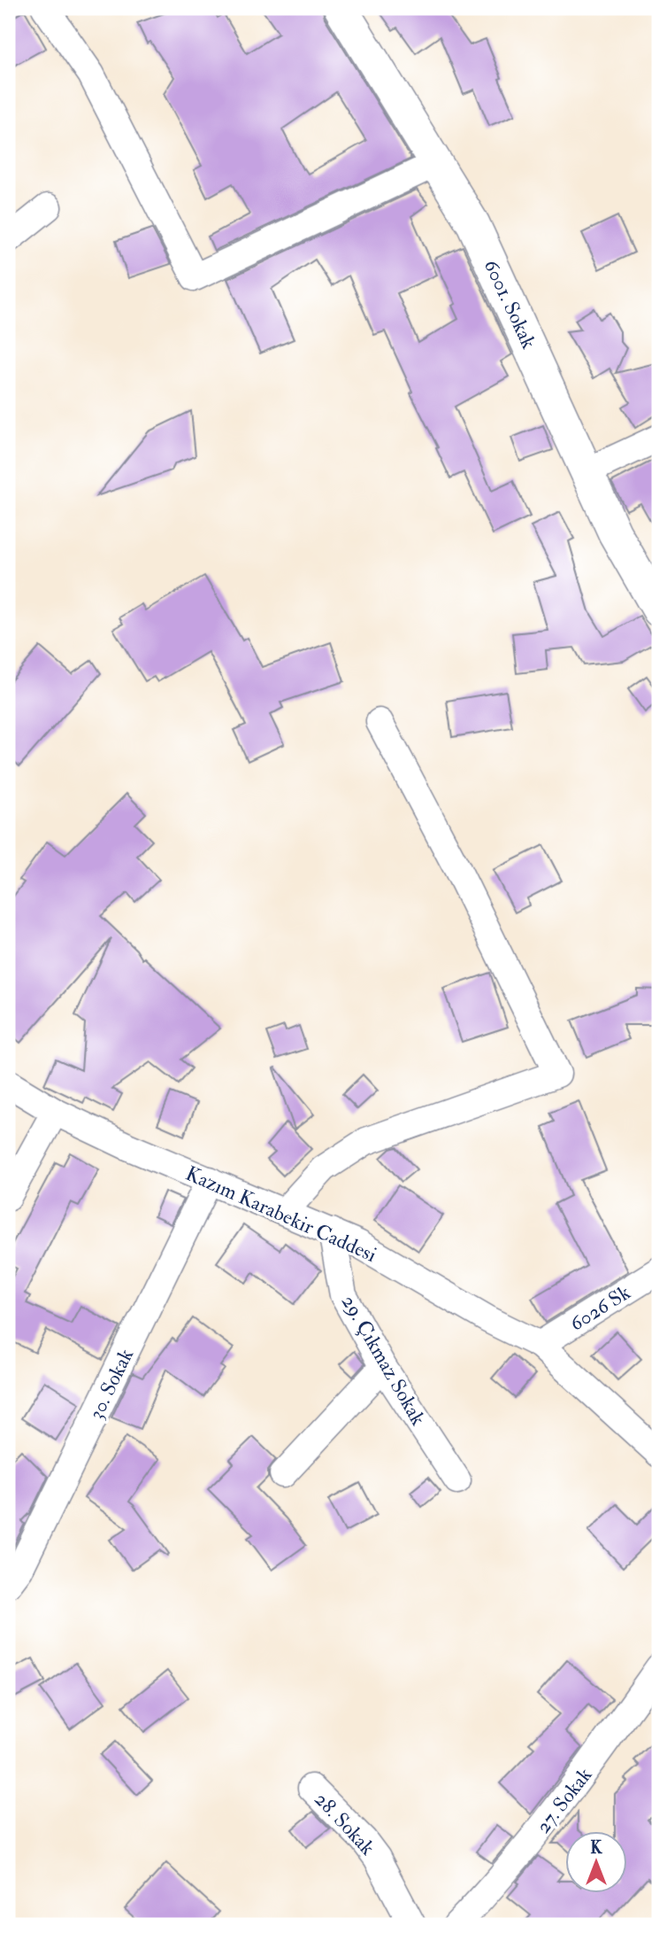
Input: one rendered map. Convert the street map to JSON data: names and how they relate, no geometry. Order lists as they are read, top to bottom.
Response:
{
  "streets": {
    "street": [
      "6001. Sokak",
      "Kazım Karabekir Caddesi",
      "6026 Sk",
      "29. Çıkmaz Sokak",
      "30. Sokak",
      "27. Sokak",
      "28. Sokak"
    ]
  },
  "crossings": [
    ["Kazım Karabekir Caddesi", "6026 Sk"],
    ["Kazım Karabekir Caddesi", "29. Çıkmaz Sokak"],
    ["Kazım Karabekir Caddesi", "30. Sokak"]
  ],
  "north": "top"
}
